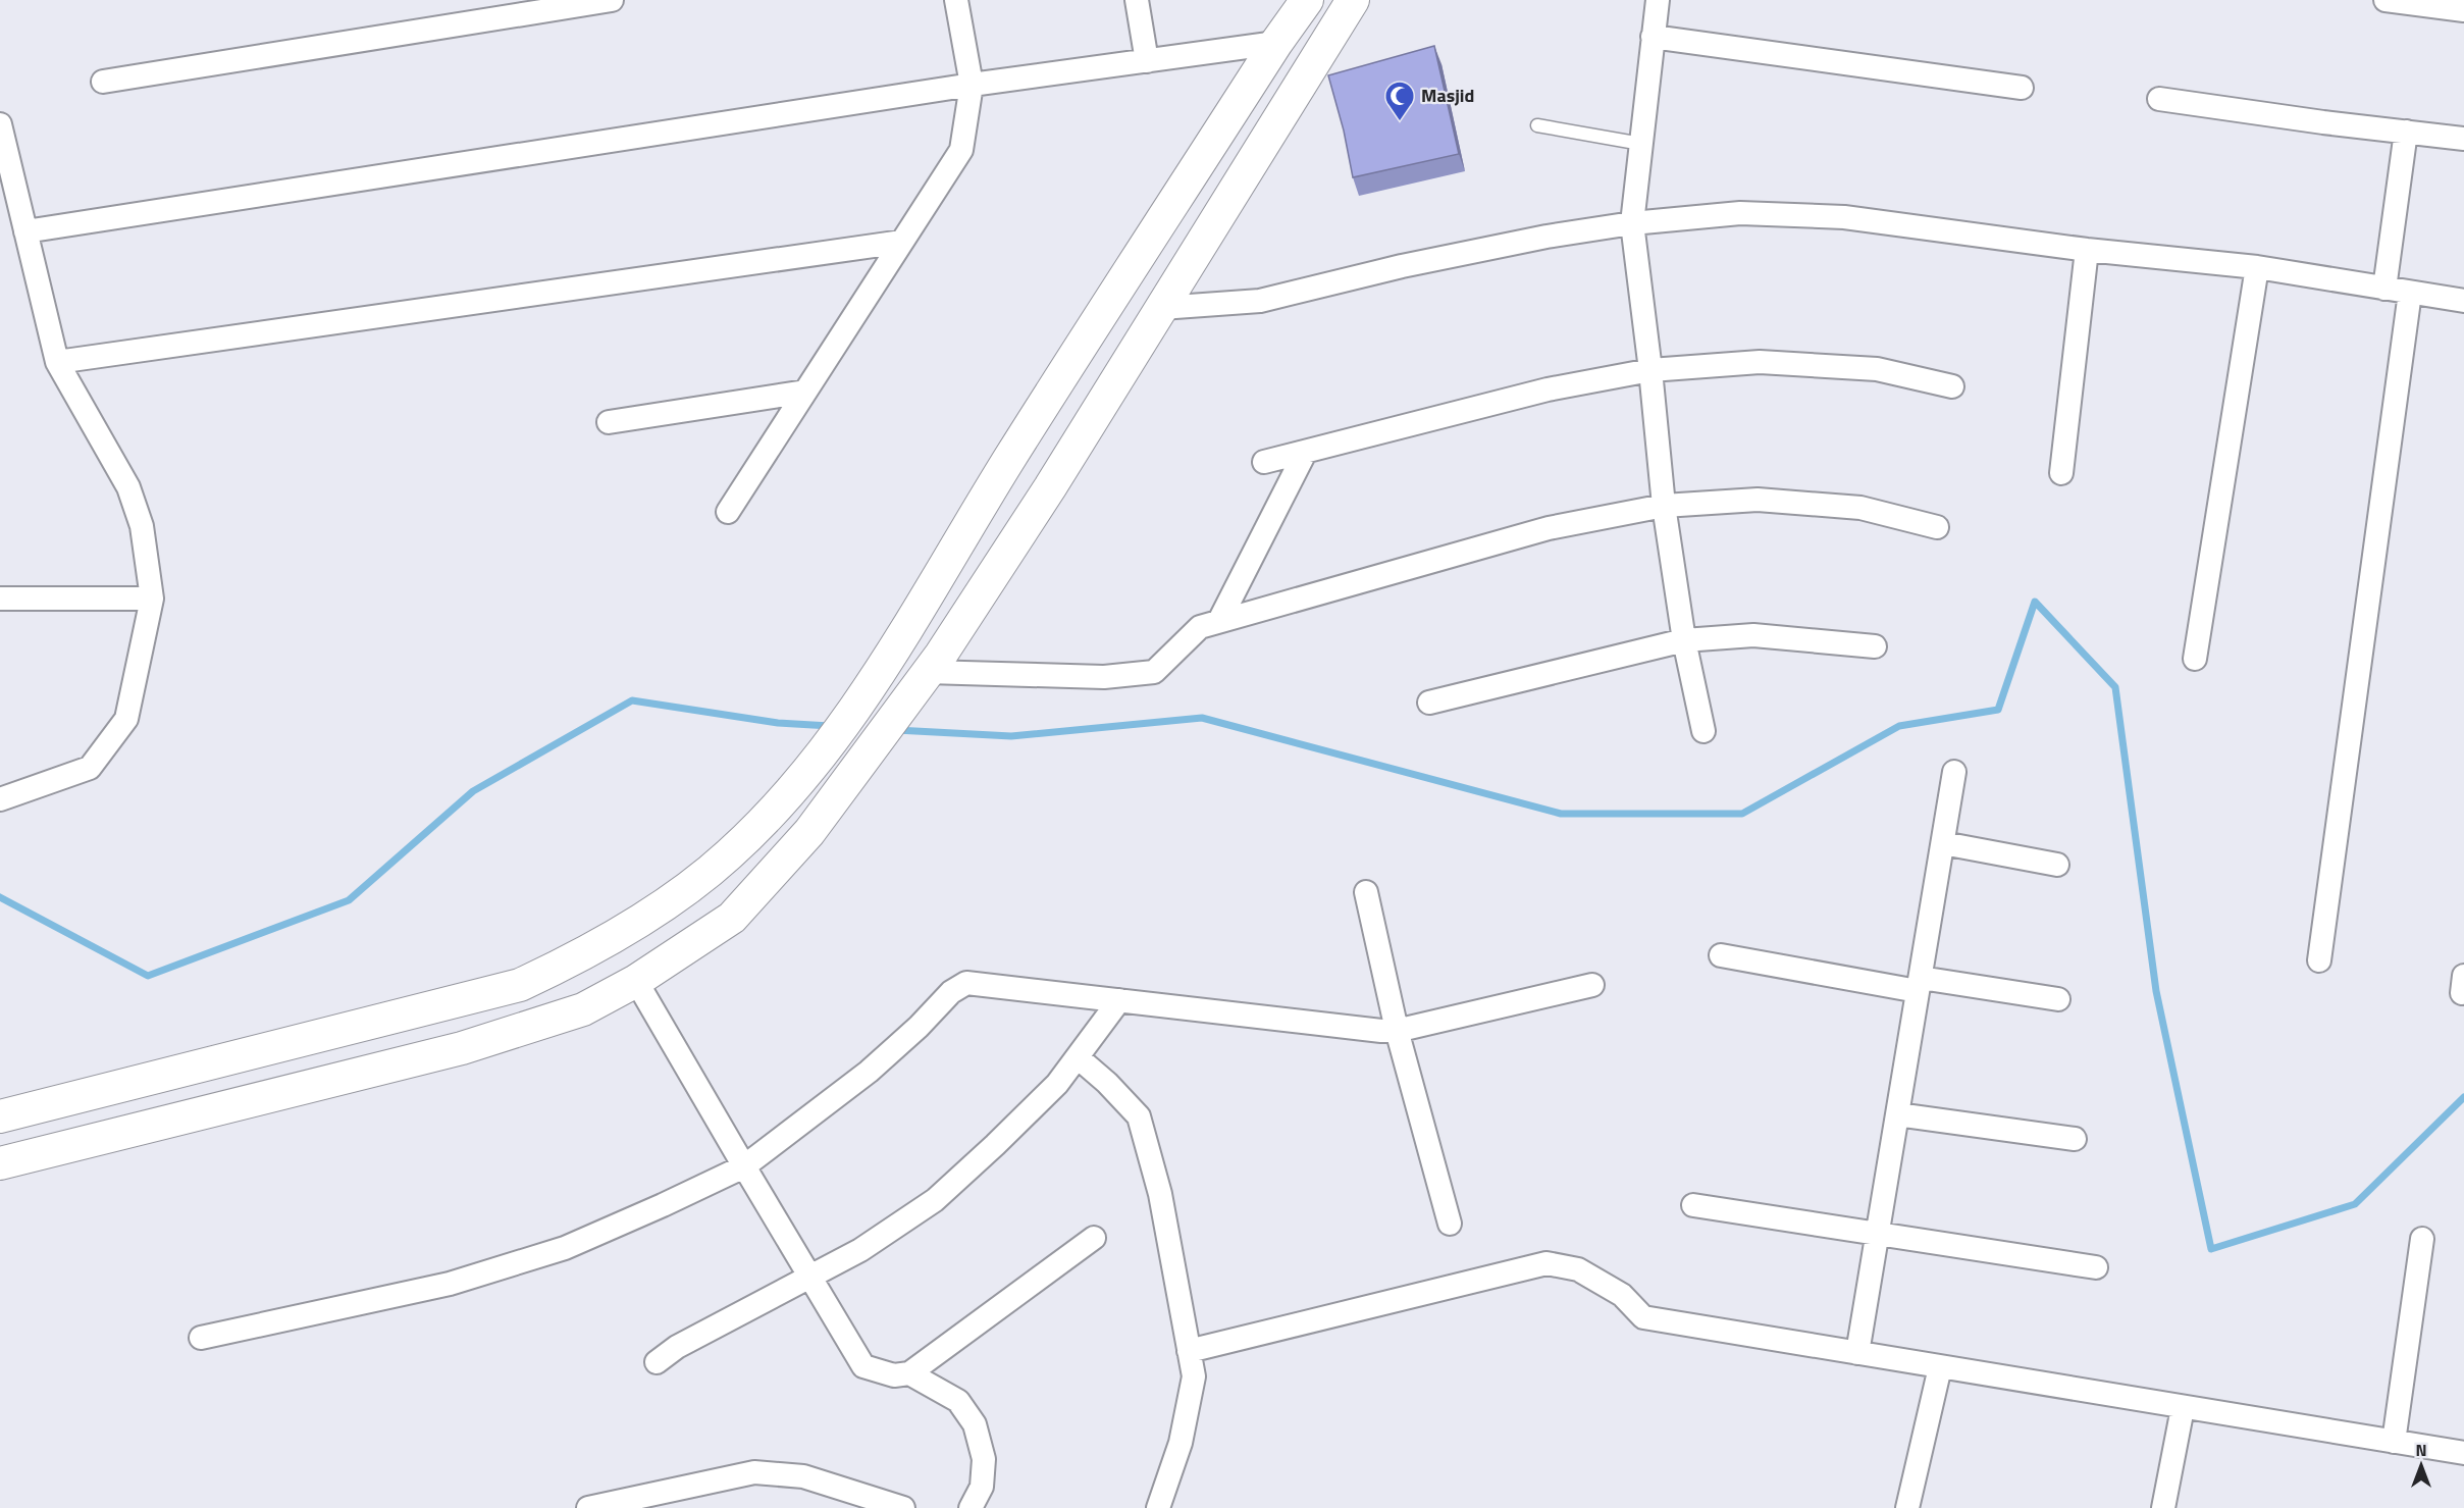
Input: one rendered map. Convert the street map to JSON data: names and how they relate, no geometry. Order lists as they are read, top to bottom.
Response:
{
  "places": {
    "mosque": ["Masjid"]
  },
  "north": "top"
}
